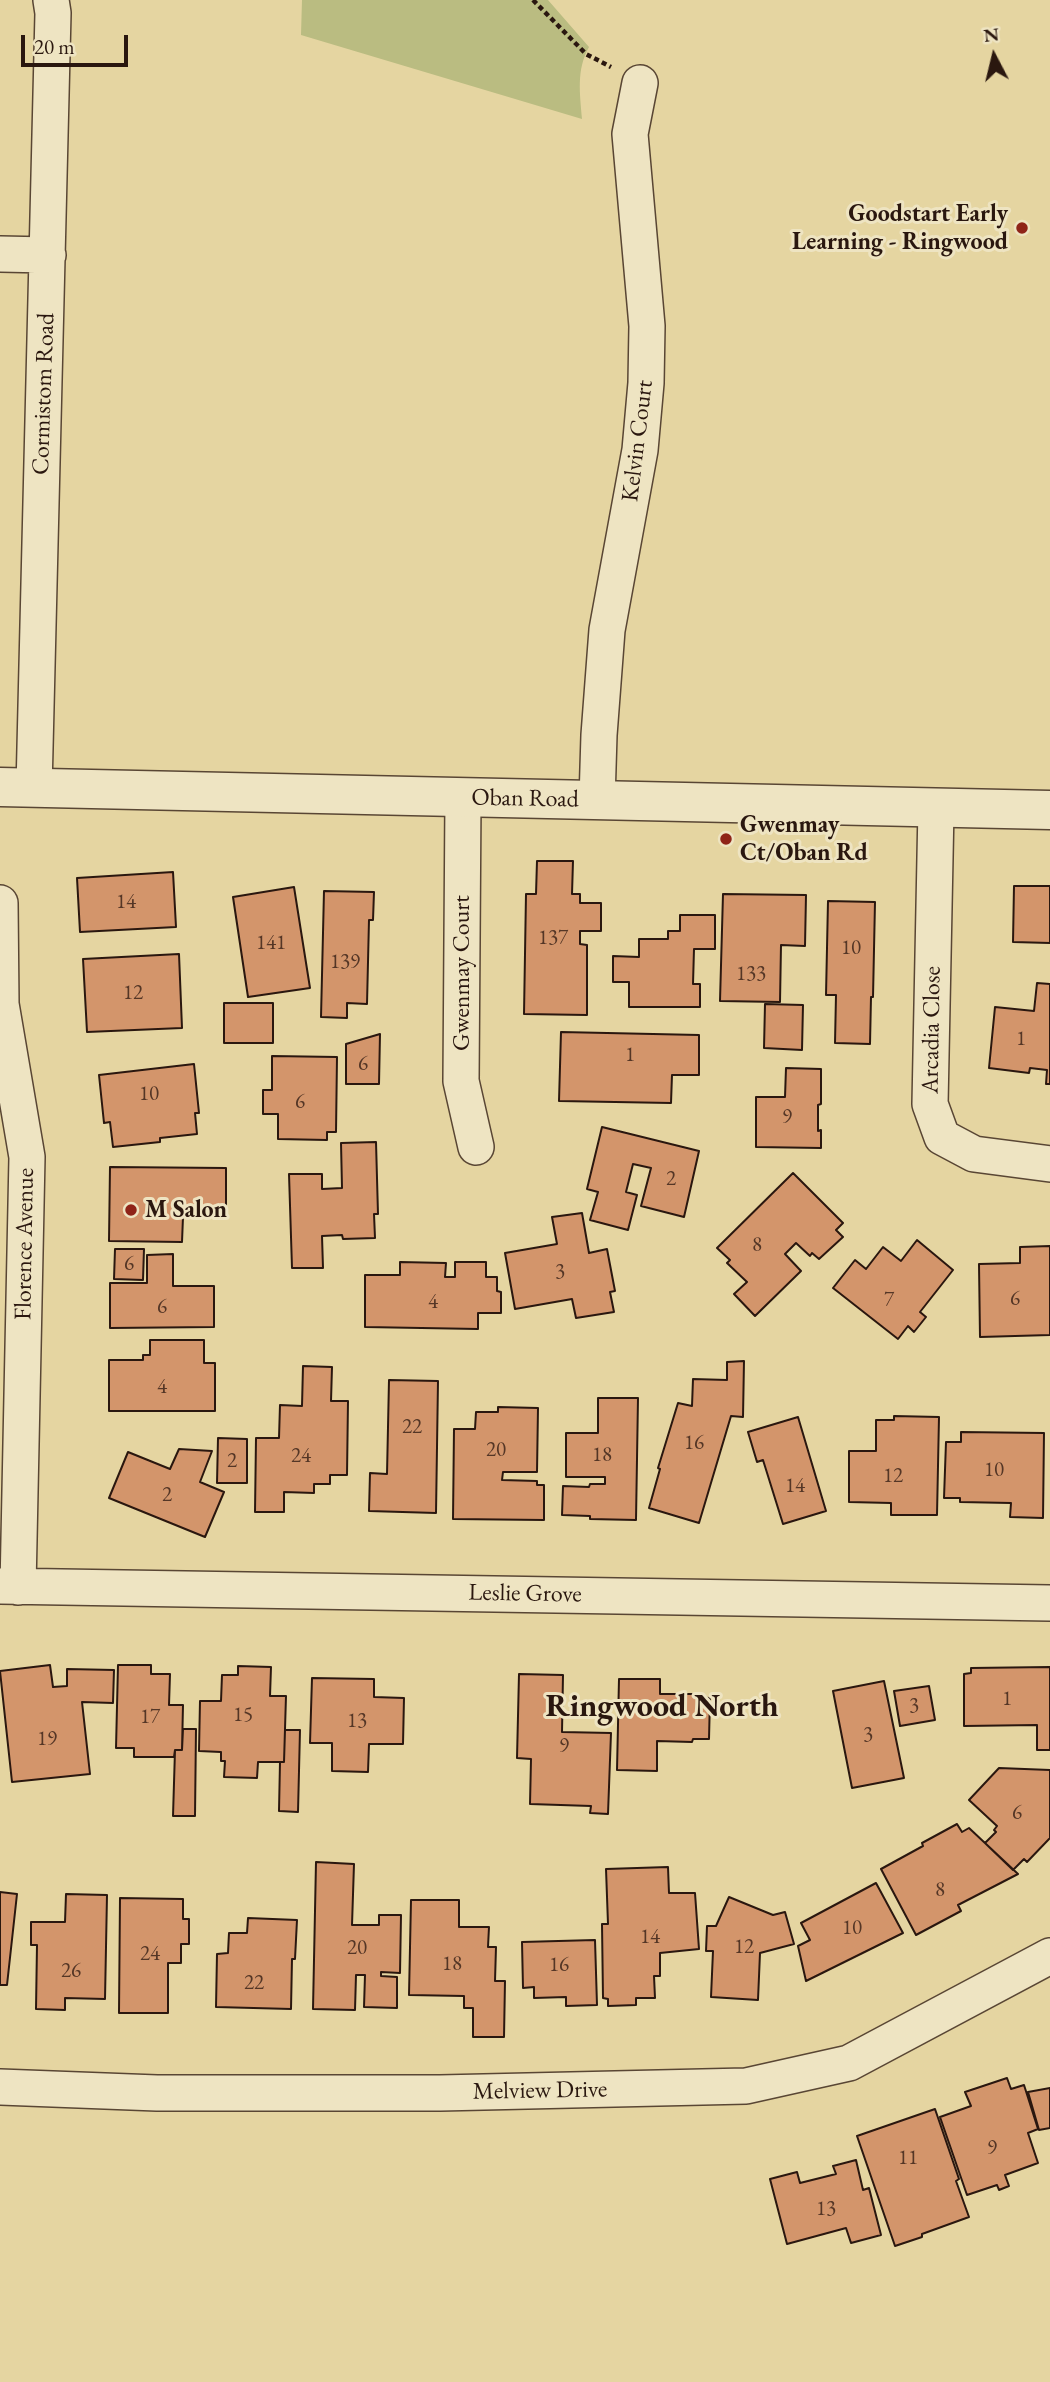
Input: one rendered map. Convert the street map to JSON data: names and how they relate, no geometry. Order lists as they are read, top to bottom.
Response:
{
  "streets": {
    "street": [
      "Cormistom Road",
      "Kelvin Court",
      "Oban Road",
      "Gwenmay Court",
      "Arcadia Close",
      "Florence Avenue",
      "Leslie Grove",
      "Melview Drive"
    ]
  },
  "crossings": [
    ["Cormistom Road", "Oban Road"],
    ["Kelvin Court", "Oban Road"],
    ["Oban Road", "Gwenmay Court"],
    ["Oban Road", "Arcadia Close"],
    ["Florence Avenue", "Leslie Grove"]
  ],
  "districts": ["Ringwood North"],
  "places": ["Goodstart Early Learning - Ringwood", "Gwenmay Ct/Oban Rd", "M Salon"],
  "house_numbers": [
    "14",
    "137",
    "141",
    "10",
    "139",
    "133",
    "12",
    "1",
    "1",
    "6",
    "10",
    "6",
    "9",
    "2",
    "8",
    "6",
    "3",
    "6",
    "7",
    "4",
    "6",
    "4",
    "22",
    "16",
    "20",
    "18",
    "24",
    "2",
    "10",
    "12",
    "14",
    "2",
    "1",
    "3",
    "15",
    "17",
    "13",
    "3",
    "19",
    "9",
    "6",
    "8",
    "10",
    "14",
    "12",
    "20",
    "24",
    "18",
    "16",
    "26",
    "22",
    "9",
    "11",
    "13"
  ],
  "scale_bar": "20 m",
  "north": "top"
}
